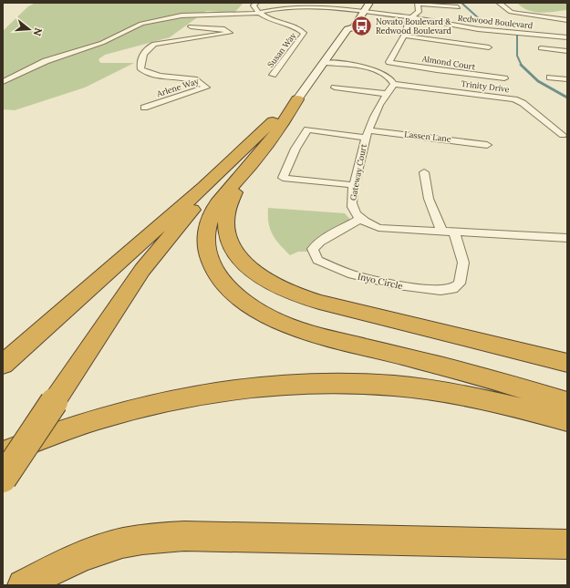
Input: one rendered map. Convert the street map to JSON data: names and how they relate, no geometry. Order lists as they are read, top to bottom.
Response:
{
  "streets": {
    "street": [
      "Redwood Boulevard",
      "Susan Way",
      "Almond Court",
      "Trinity Drive",
      "Arlene Way",
      "Lassen Lane",
      "Gateway Court",
      "Inyo Circle"
    ]
  },
  "crossings": [
    ["Redwood Boulevard", "Susan Way"],
    ["Trinity Drive", "Gateway Court"],
    ["Lassen Lane", "Gateway Court"],
    ["Gateway Court", "Inyo Circle"]
  ],
  "places": {
    "bus stop": ["Novato Boulevard & Redwood Boulevard"]
  },
  "north": "right"
}
